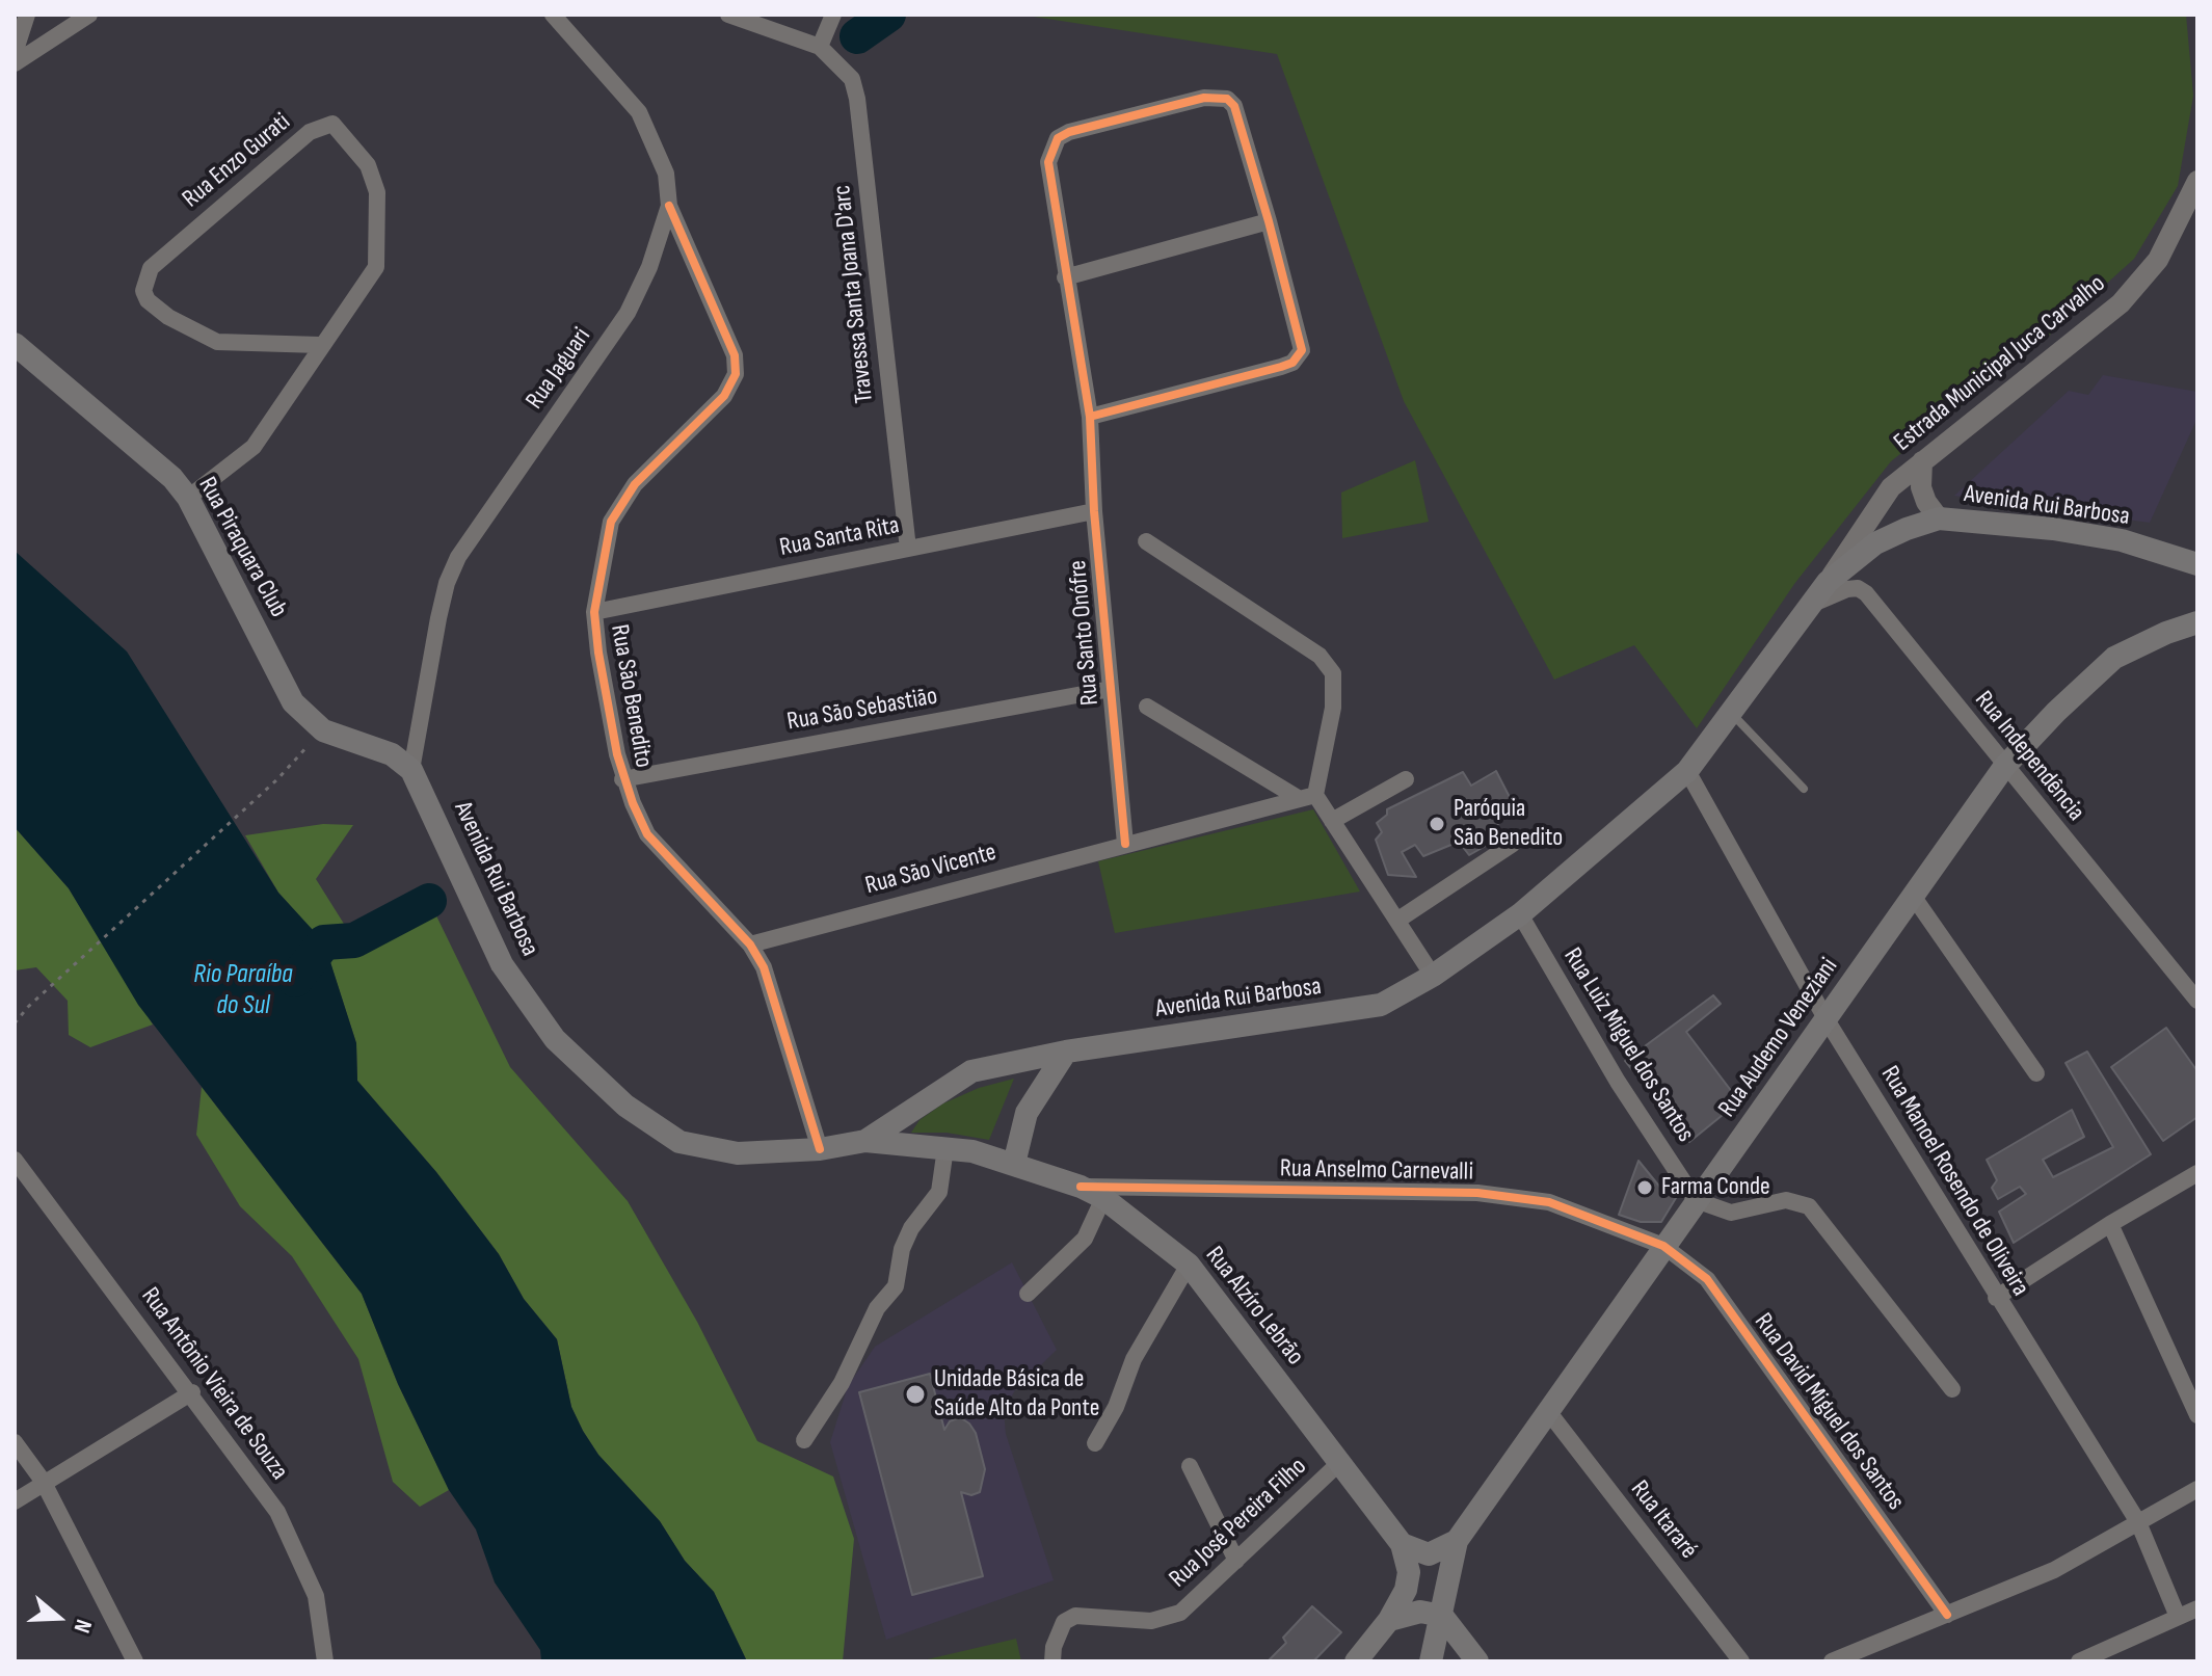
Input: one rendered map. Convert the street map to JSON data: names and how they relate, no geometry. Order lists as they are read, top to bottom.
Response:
{
  "streets": {
    "main road": [
      "Avenida Rui Barbosa",
      "Rua Piraquara Club",
      "Rua Audemo Veneziani",
      "Rua Alzíro Lebrão"
    ],
    "street": [
      "Rua Enzo Gurati",
      "Travessa Santa Joana D'arc",
      "Estrada Municipal Juca Carvalho",
      "Rua Jaguari",
      "Rua Santa Rita",
      "Rua Santo Onófre",
      "Rua São Benedito",
      "Rua São Sebastião",
      "Rua Independência",
      "Rua São Vicente",
      "Rua Luiz Miguel dos Santos",
      "Rua Anselmo Carnevalli",
      "Rua Manoel Rosendo de Oliveira",
      "Rua Antônio Vieira de Souza",
      "Rua David Miguel dos Santos",
      "Rua Itararé",
      "Rua José Pereira Filho"
    ]
  },
  "crossings": [
    ["Rua Enzo Gurati", "Rua Piraquara Club"],
    ["Travessa Santa Joana D'arc", "Rua Santa Rita"],
    ["Estrada Municipal Juca Carvalho", "Avenida Rui Barbosa"],
    ["Rua Jaguari", "Avenida Rui Barbosa"],
    ["Rua Jaguari", "Rua São Benedito"],
    ["Avenida Rui Barbosa", "Rua São Benedito"],
    ["Avenida Rui Barbosa", "Rua Independência"],
    ["Avenida Rui Barbosa", "Rua Luiz Miguel dos Santos"],
    ["Avenida Rui Barbosa", "Rua Manoel Rosendo de Oliveira"],
    ["Avenida Rui Barbosa", "Rua Alzíro Lebrão"],
    ["Rua Santa Rita", "Rua Santo Onófre"],
    ["Rua Santa Rita", "Rua São Benedito"],
    ["Rua Santo Onófre", "Rua São Sebastião"],
    ["Rua Santo Onófre", "Rua São Vicente"],
    ["Rua São Benedito", "Rua São Sebastião"],
    ["Rua São Benedito", "Rua São Vicente"],
    ["Rua Independência", "Rua Audemo Veneziani"],
    ["Rua Audemo Veneziani", "Rua Luiz Miguel dos Santos"],
    ["Rua Audemo Veneziani", "Rua Anselmo Carnevalli"],
    ["Rua Audemo Veneziani", "Rua Manoel Rosendo de Oliveira"],
    ["Rua Audemo Veneziani", "Rua David Miguel dos Santos"],
    ["Rua Audemo Veneziani", "Rua Itararé"],
    ["Rua Anselmo Carnevalli", "Rua Alzíro Lebrão"],
    ["Rua Anselmo Carnevalli", "Rua David Miguel dos Santos"],
    ["Rua Alzíro Lebrão", "Rua José Pereira Filho"]
  ],
  "water": ["Rio Paraíba do Sul"],
  "places": ["Paróquia São Benedito", "Farma Conde", "Unidade Básica de Saúde Alto da Ponte"],
  "north": "right"
}
